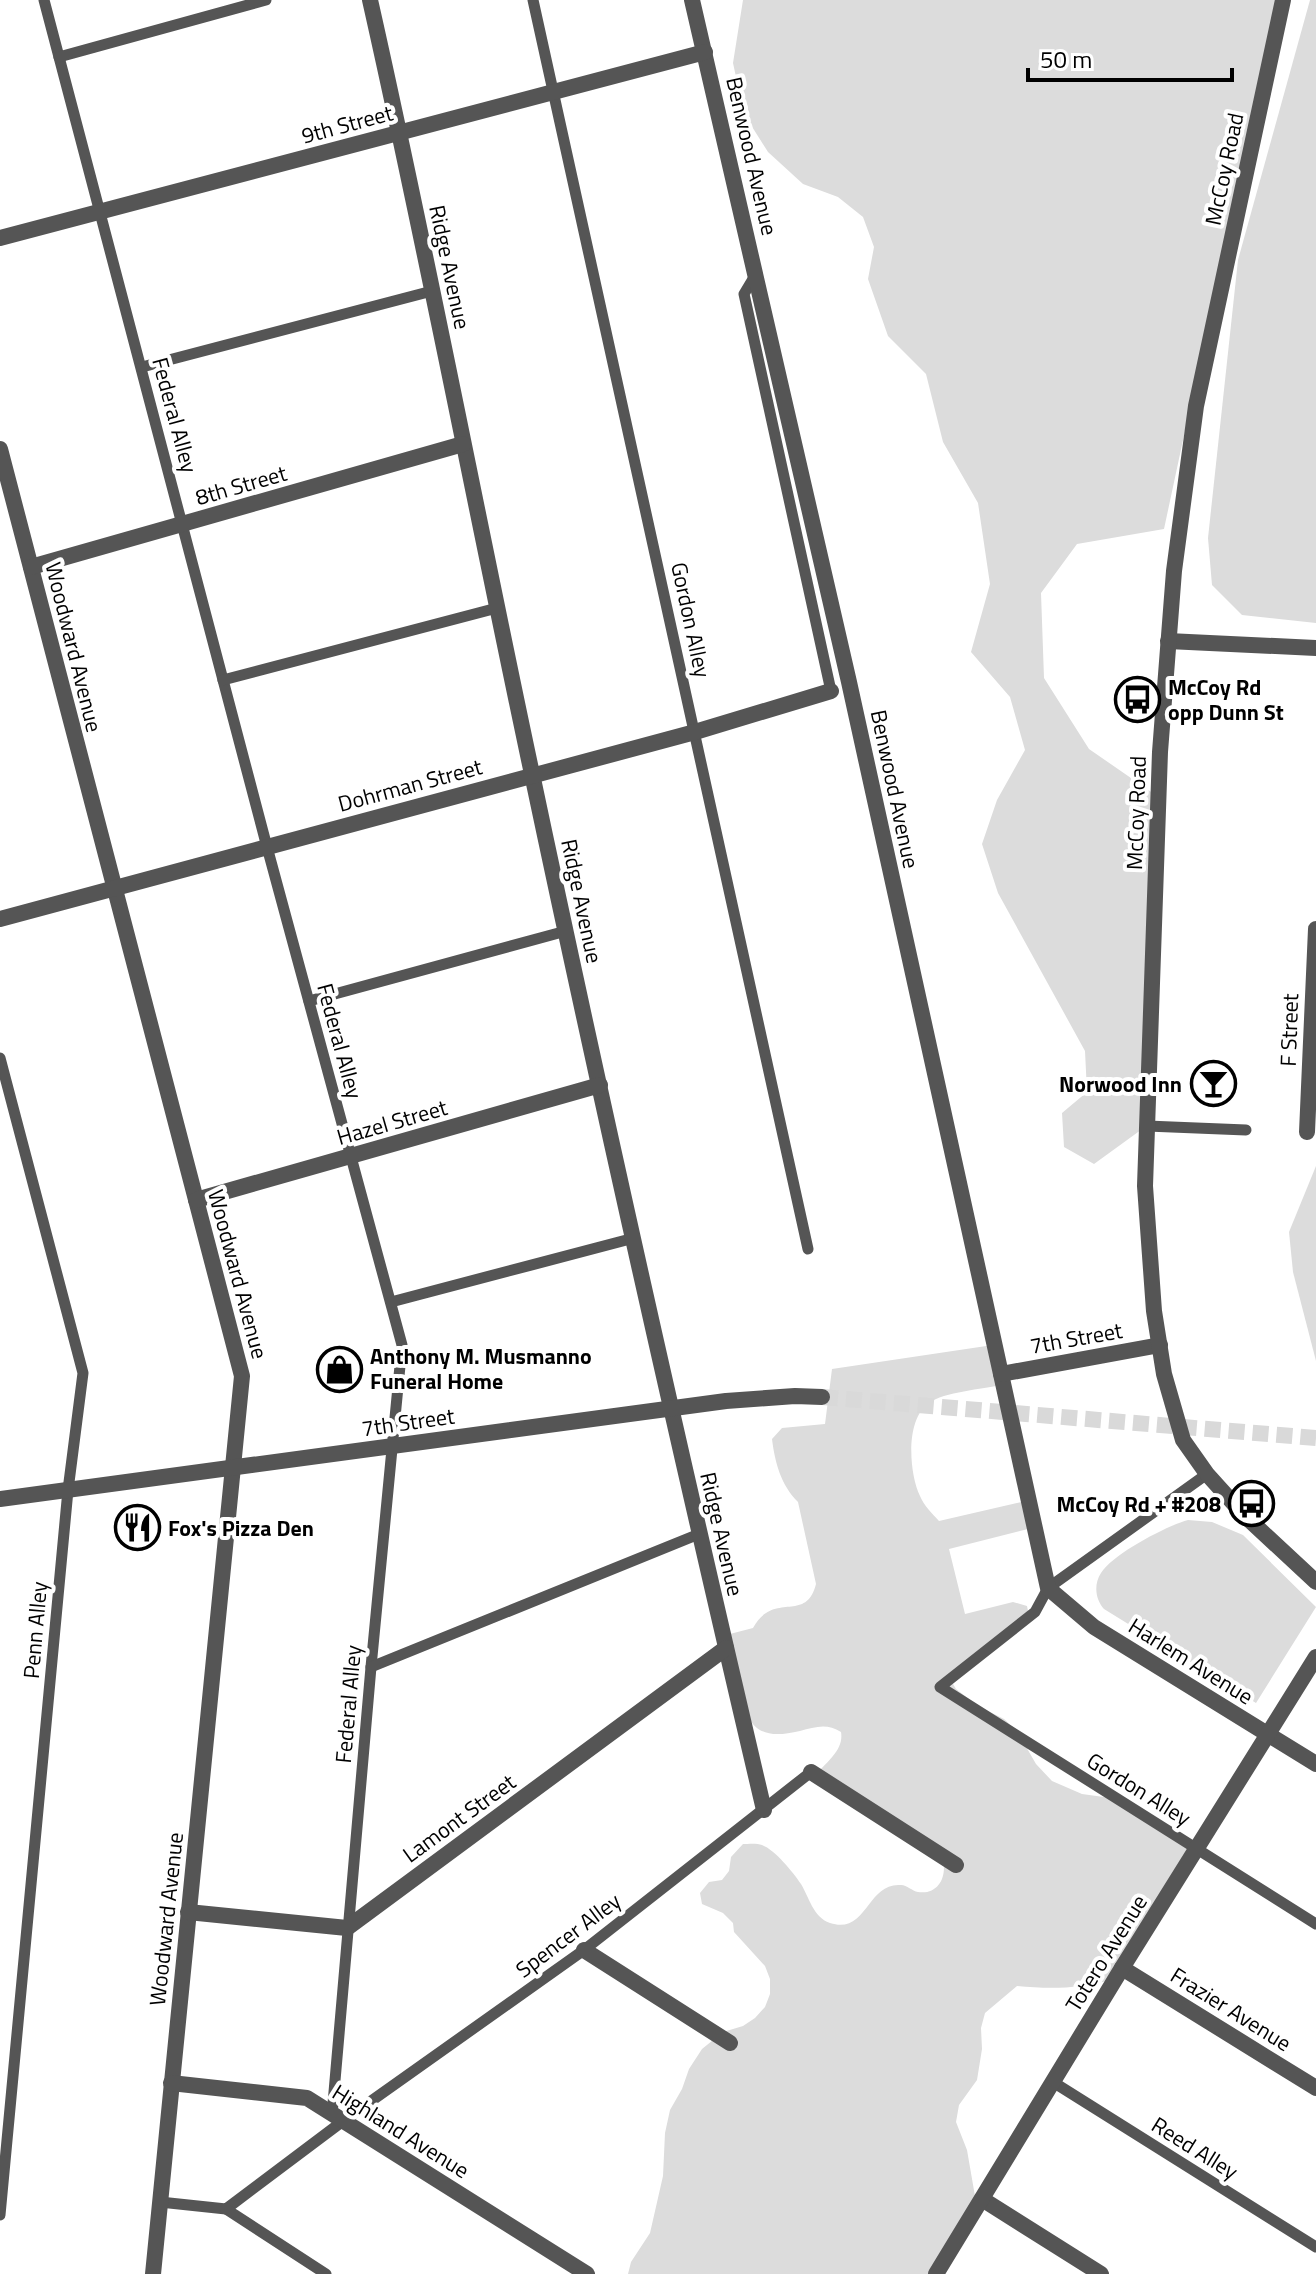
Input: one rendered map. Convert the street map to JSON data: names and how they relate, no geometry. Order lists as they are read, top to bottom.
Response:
{
  "streets": {
    "street": [
      "9th Street",
      "Benwood Avenue",
      "McCoy Road",
      "Ridge Avenue",
      "8th Street",
      "Woodward Avenue",
      "Dohrman Street",
      "F Street",
      "Hazel Street",
      "7th Street",
      "Harlem Avenue",
      "Lamont Street",
      "Totero Avenue",
      "Frazier Avenue",
      "Highland Avenue"
    ],
    "lane": [
      "Federal Alley",
      "Gordon Alley",
      "Penn Alley",
      "Spencer Alley",
      "Reed Alley"
    ]
  },
  "crossings": [
    ["9th Street", "Benwood Avenue"],
    ["9th Street", "Ridge Avenue"],
    ["9th Street", "Federal Alley"],
    ["9th Street", "Gordon Alley"],
    ["Benwood Avenue", "Gordon Alley"],
    ["Benwood Avenue", "7th Street"],
    ["Benwood Avenue", "Harlem Avenue"],
    ["McCoy Road", "7th Street"],
    ["Ridge Avenue", "8th Street"],
    ["Ridge Avenue", "Dohrman Street"],
    ["Ridge Avenue", "Hazel Street"],
    ["Ridge Avenue", "7th Street"],
    ["Ridge Avenue", "Lamont Street"],
    ["Ridge Avenue", "Spencer Alley"],
    ["Federal Alley", "8th Street"],
    ["Federal Alley", "Dohrman Street"],
    ["Federal Alley", "Hazel Street"],
    ["Federal Alley", "7th Street"],
    ["Federal Alley", "Lamont Street"],
    ["Federal Alley", "Spencer Alley"],
    ["Federal Alley", "Highland Avenue"],
    ["8th Street", "Woodward Avenue"],
    ["Gordon Alley", "Dohrman Street"],
    ["Gordon Alley", "Harlem Avenue"],
    ["Gordon Alley", "Totero Avenue"],
    ["Woodward Avenue", "Dohrman Street"],
    ["Woodward Avenue", "Hazel Street"],
    ["Woodward Avenue", "7th Street"],
    ["Woodward Avenue", "Highland Avenue"],
    ["7th Street", "Penn Alley"],
    ["Harlem Avenue", "Totero Avenue"],
    ["Spencer Alley", "Highland Avenue"],
    ["Totero Avenue", "Frazier Avenue"],
    ["Totero Avenue", "Reed Alley"]
  ],
  "places": {
    "bus stop": ["McCoy Rd opp Dunn St", "McCoy Rd + #208"],
    "bar": ["Norwood Inn"],
    "shop": ["Anthony M. Musmanno Funeral Home"],
    "restaurant": ["Fox's Pizza Den"]
  },
  "scale_bar": "50 m"
}
